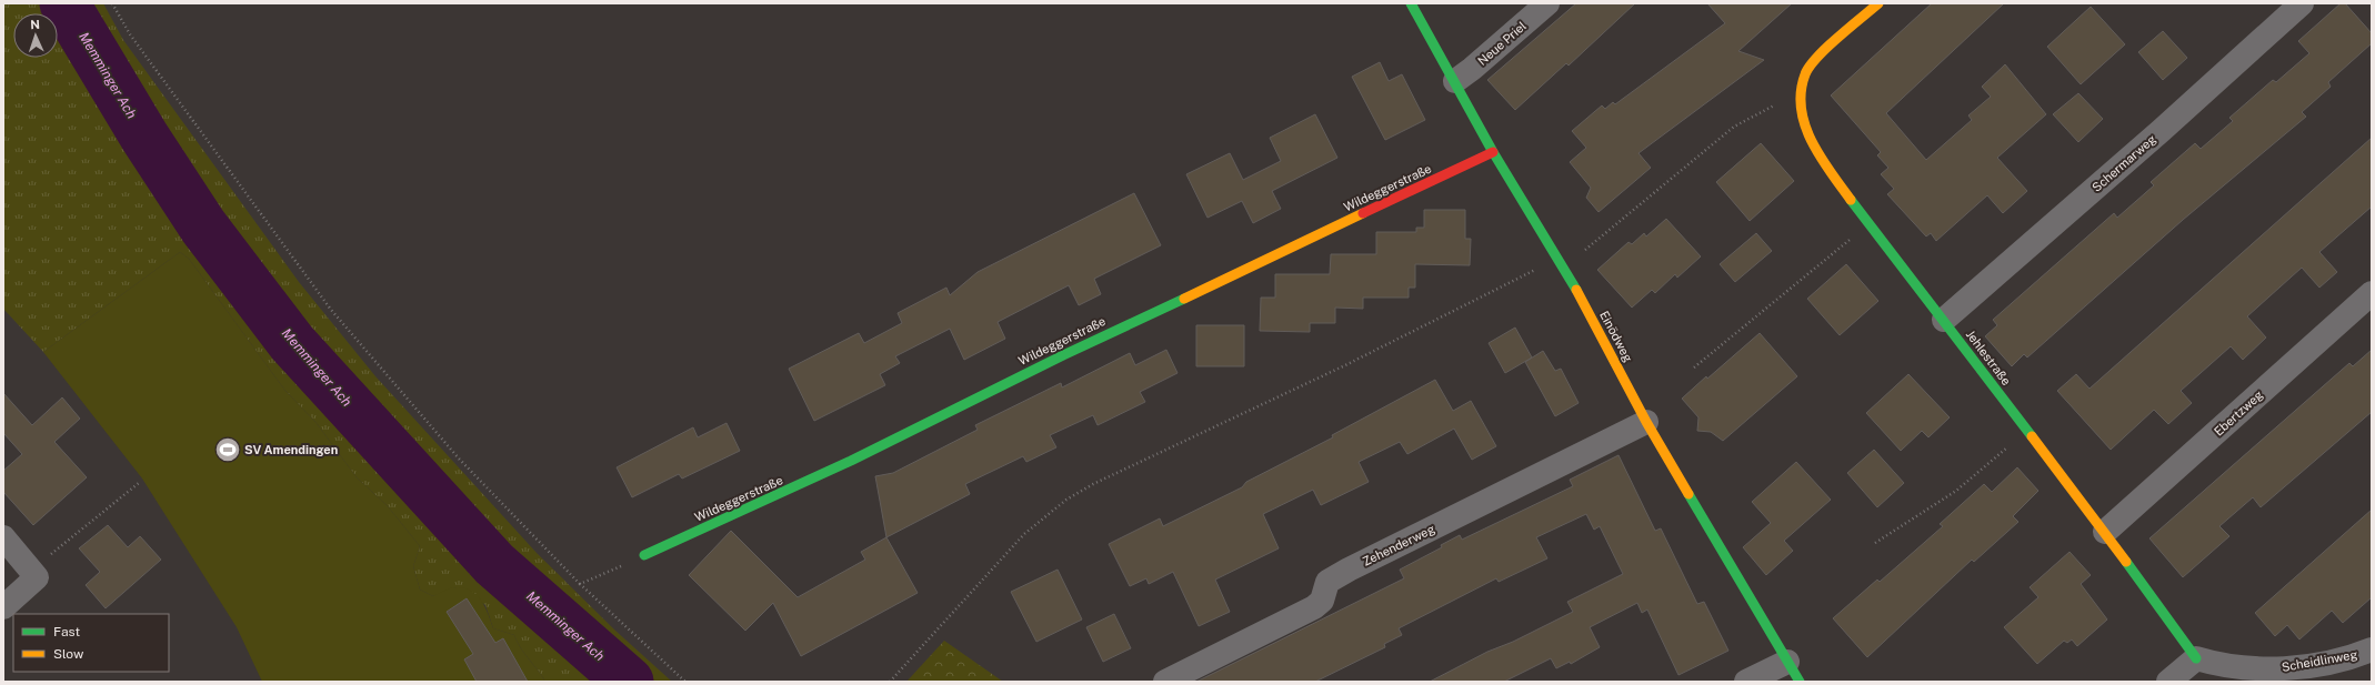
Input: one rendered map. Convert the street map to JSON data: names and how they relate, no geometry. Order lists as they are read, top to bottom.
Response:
{
  "streets": {
    "street": [
      "Neue Priel",
      "Schermarweg",
      "Wildeggerstraße",
      "Einödweg",
      "Jehlestraße",
      "Ebertzweg",
      "Zehenderweg",
      "Scheidlinweg"
    ]
  },
  "crossings": [
    ["Neue Priel", "Einödweg"],
    ["Schermarweg", "Jehlestraße"],
    ["Wildeggerstraße", "Einödweg"],
    ["Einödweg", "Zehenderweg"],
    ["Jehlestraße", "Ebertzweg"],
    ["Jehlestraße", "Scheidlinweg"]
  ],
  "water": ["Memminger Ach"],
  "places": {
    "sports": ["SV Amendingen"]
  },
  "legend": ["Fast", "Slow"],
  "north": "top"
}
